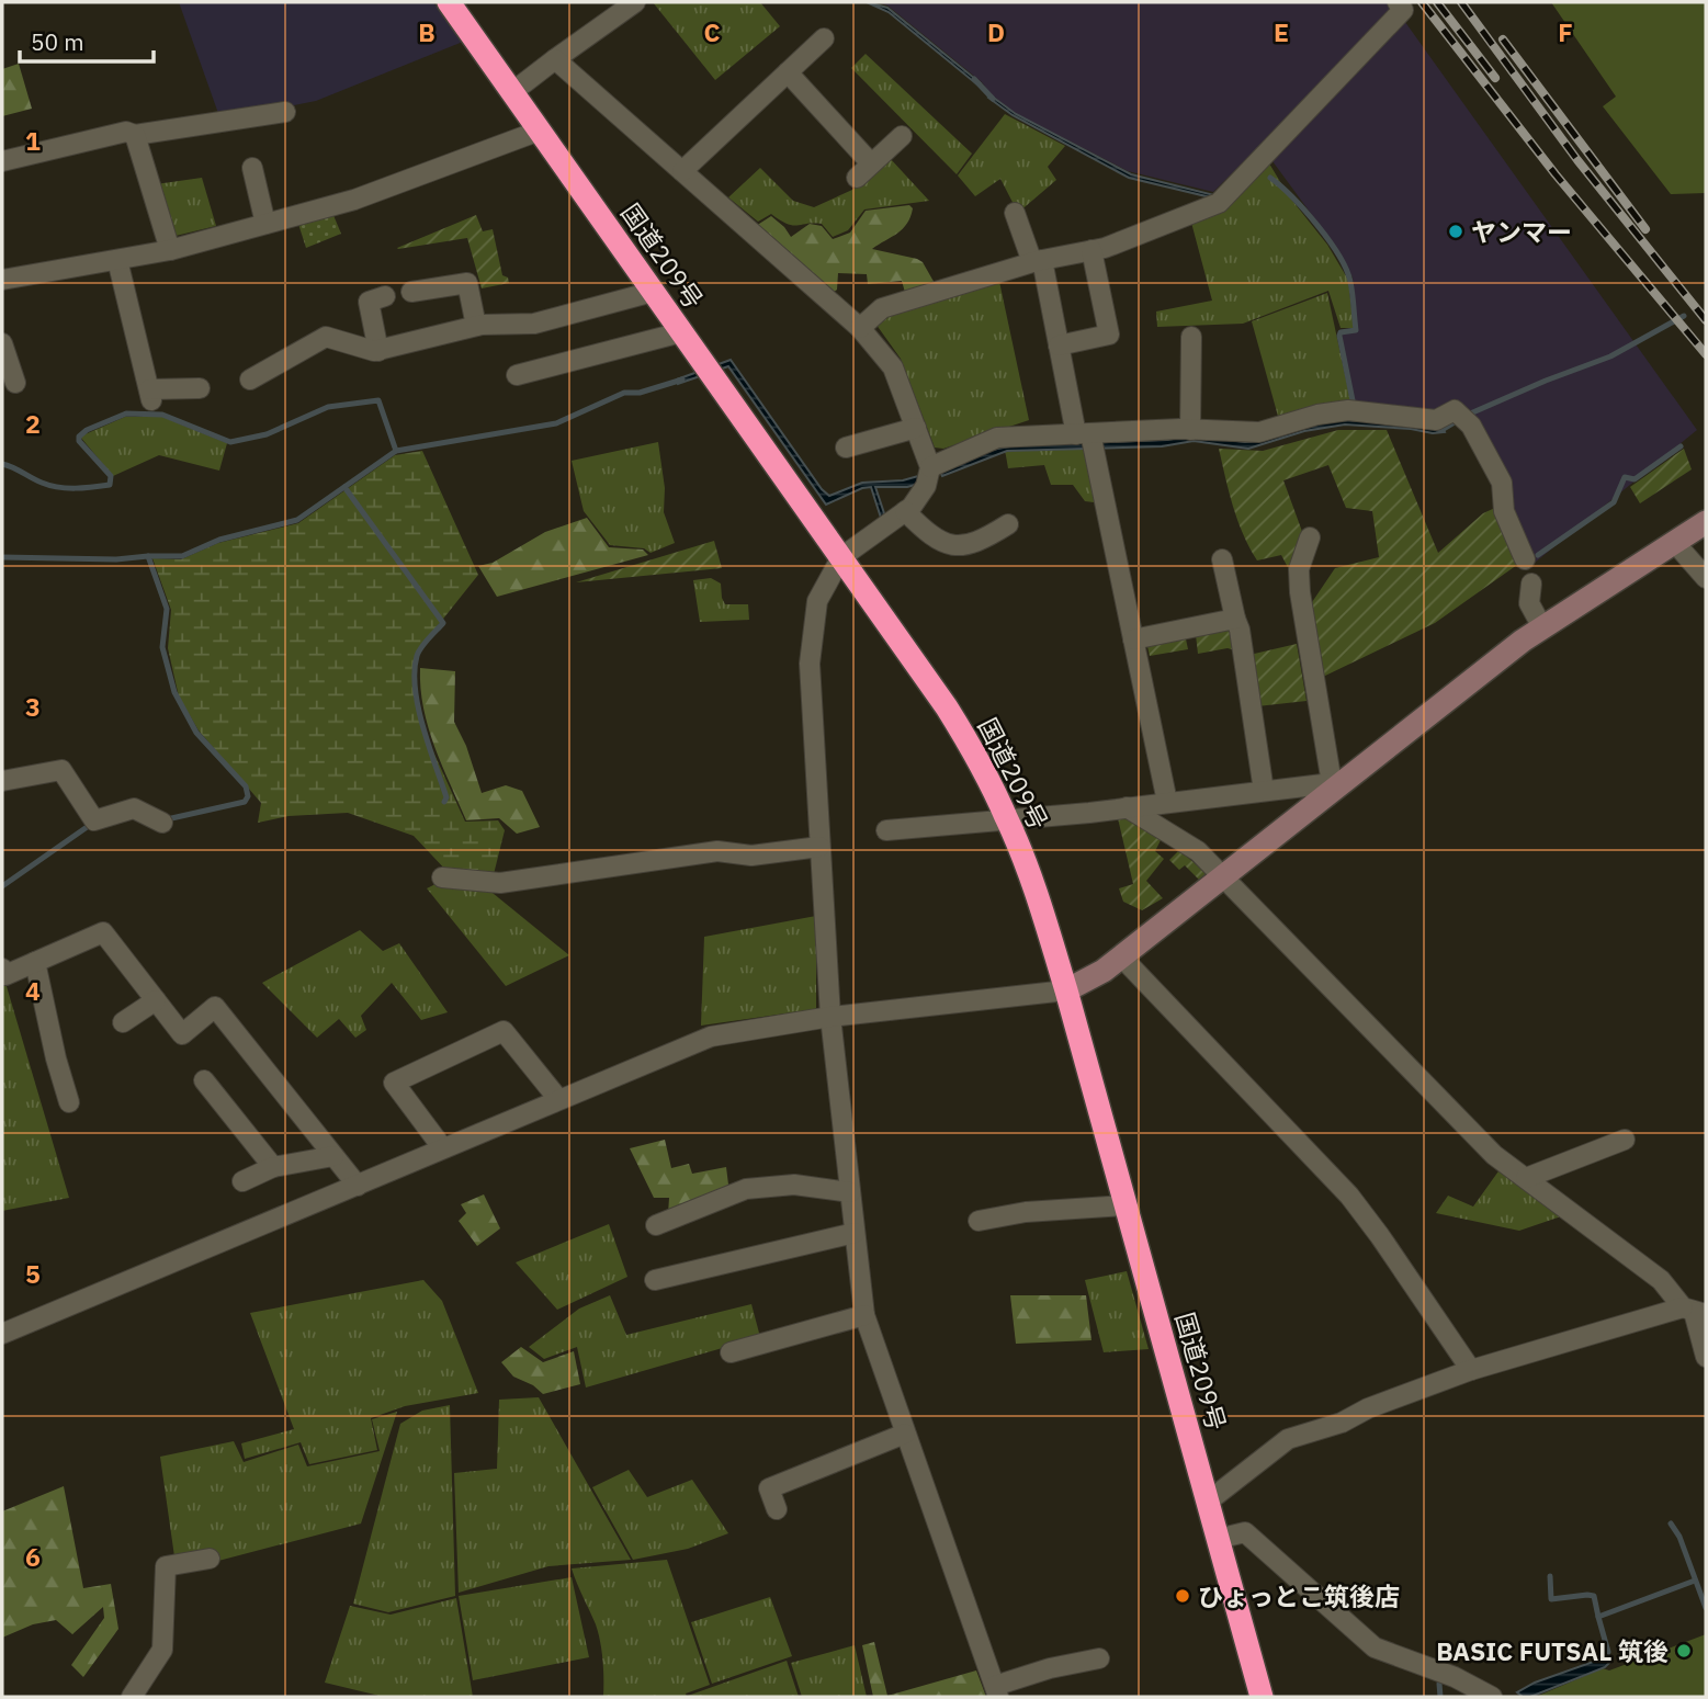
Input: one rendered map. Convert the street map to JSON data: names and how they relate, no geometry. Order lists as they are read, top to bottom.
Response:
{
  "streets": {
    "highway": ["国道209号"]
  },
  "places": ["ヤンマー", "ひょっとこ筑後店", "BASIC FUTSAL 筑後"],
  "scale_bar": "50 m",
  "grid": {
    "columns": [
      "B",
      "C",
      "D",
      "E",
      "F"
    ],
    "rows": [
      "1",
      "2",
      "3",
      "4",
      "5",
      "6"
    ]
  }
}
